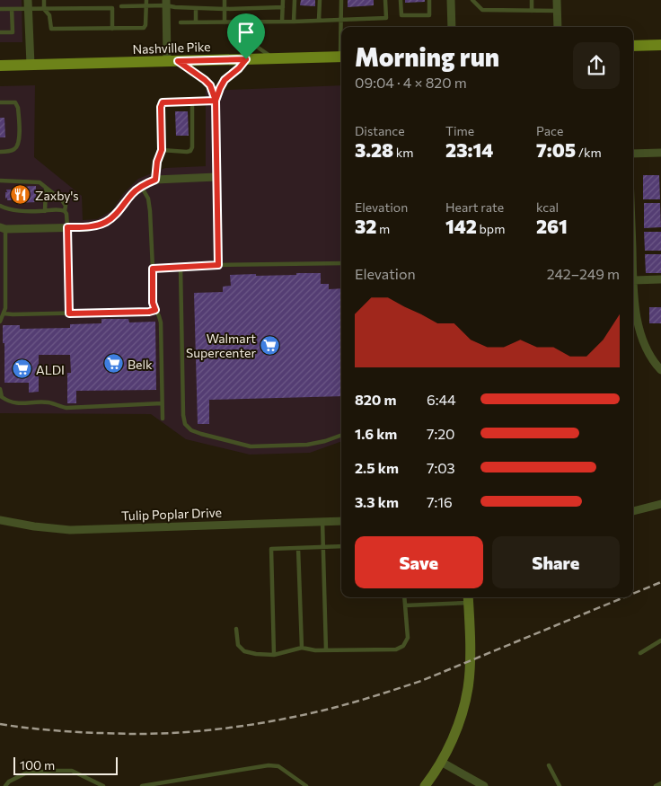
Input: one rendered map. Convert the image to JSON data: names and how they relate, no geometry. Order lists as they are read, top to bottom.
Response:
{
  "streets": {
    "main road": ["Nashville Pike"],
    "street": ["Tulip Poplar Drive"]
  },
  "places": {
    "restaurant": ["Zaxby's"],
    "supermarket": ["Walmart Supercenter", "Belk", "ALDI"]
  },
  "scale_bar": "100 m",
  "page": {
    "heading": ["Morning run", "09:04 · 4 × 820 m"],
    "stats": [
      ["Distance", "3.28 km"],
      ["Time", "23:14"],
      ["Pace", "7:05 /km"],
      ["Elevation", "32 m"],
      ["Heart rate", "142 bpm"],
      ["kcal", "261"]
    ],
    "chart": ["Elevation", "242–249 m"],
    "list": [
      {
        "name": "820 m",
        "note": "6:44"
      },
      {
        "name": "1.6 km",
        "note": "7:20"
      },
      {
        "name": "2.5 km",
        "note": "7:03"
      },
      {
        "name": "3.3 km",
        "note": "7:16"
      }
    ],
    "buttons": ["Save", "Share"],
    "scale": "100 m"
  }
}
